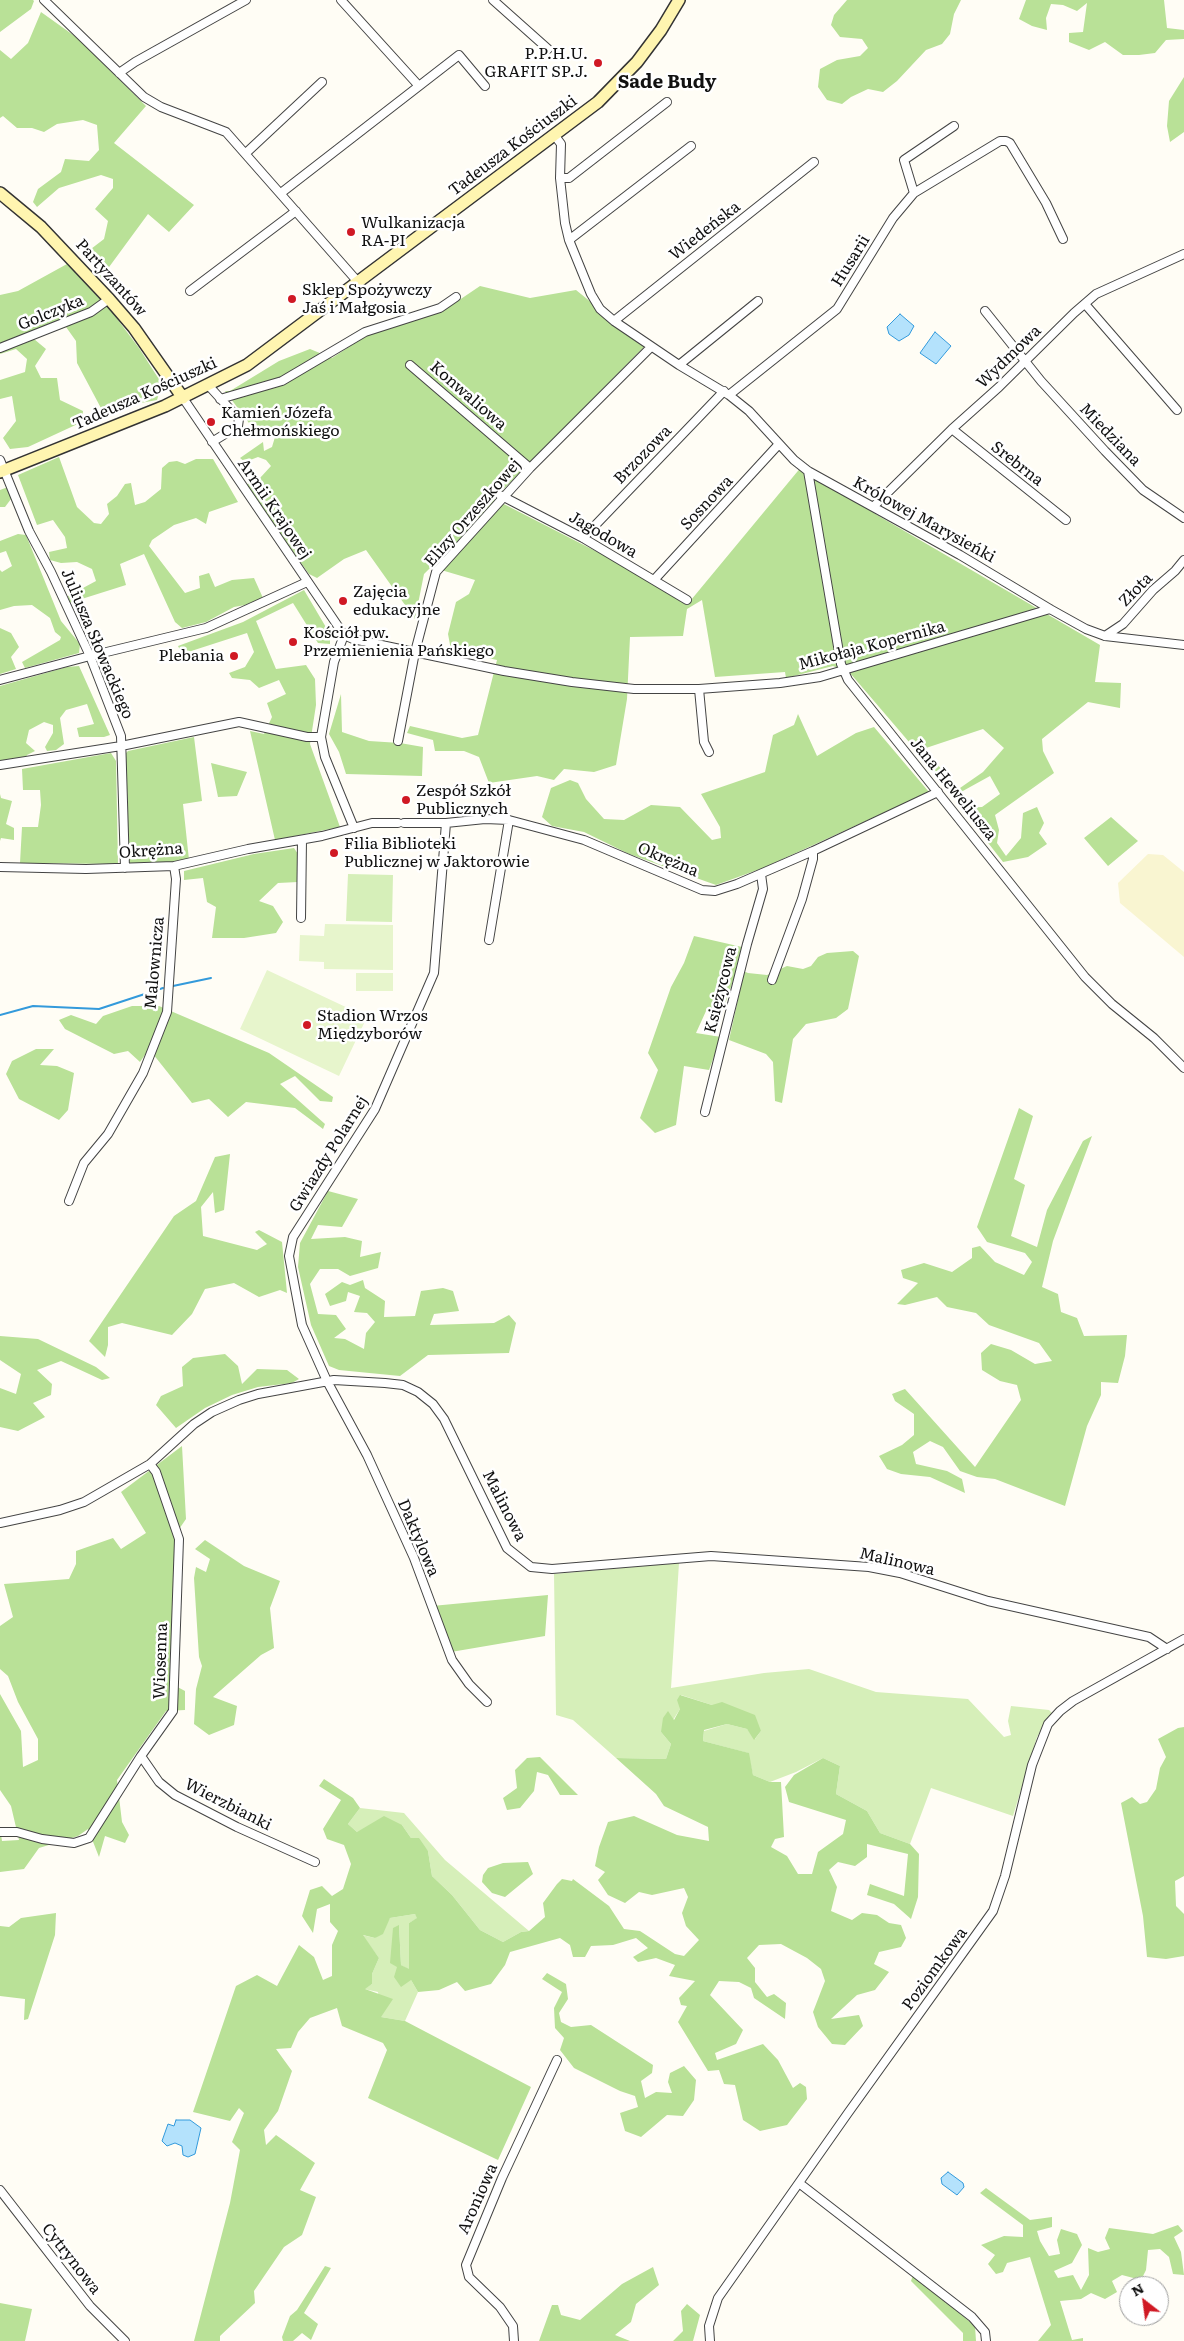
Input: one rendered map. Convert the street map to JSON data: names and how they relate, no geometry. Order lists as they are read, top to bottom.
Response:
{
  "streets": {
    "main road": ["Tadeusza Kościuszki", "Partyzantów"],
    "street": [
      "Wiedeńska",
      "Husarii",
      "Golczyka",
      "Wydmowa",
      "Konwaliowa",
      "Miedziana",
      "Brzozowa",
      "Srebrna",
      "Sosnowa",
      "Armii Krajowej",
      "Elizy Orzeszkowej",
      "Królowej Marysieńki",
      "Jagodowa",
      "Złota",
      "Juliusza Słowackiego",
      "Mikołaja Kopernika",
      "Jana Heweliusza",
      "Okrężna",
      "Malownicza",
      "Księżycowa",
      "Gwiazdy Polarnej",
      "Malinowa",
      "Daktylowa",
      "Wiosenna",
      "Wierzbianki",
      "Poziomkowa",
      "Aroniowa",
      "Cytrynowa"
    ]
  },
  "crossings": [
    ["Tadeusza Kościuszki", "Partyzantów"],
    ["Tadeusza Kościuszki", "Armii Krajowej"],
    ["Tadeusza Kościuszki", "Królowej Marysieńki"],
    ["Tadeusza Kościuszki", "Juliusza Słowackiego"],
    ["Wiedeńska", "Królowej Marysieńki"],
    ["Husarii", "Brzozowa"],
    ["Husarii", "Królowej Marysieńki"],
    ["Partyzantów", "Golczyka"],
    ["Partyzantów", "Armii Krajowej"],
    ["Wydmowa", "Miedziana"],
    ["Wydmowa", "Srebrna"],
    ["Wydmowa", "Królowej Marysieńki"],
    ["Konwaliowa", "Elizy Orzeszkowej"],
    ["Brzozowa", "Królowej Marysieńki"],
    ["Brzozowa", "Jagodowa"],
    ["Sosnowa", "Królowej Marysieńki"],
    ["Sosnowa", "Jagodowa"],
    ["Armii Krajowej", "Mikołaja Kopernika"],
    ["Elizy Orzeszkowej", "Królowej Marysieńki"],
    ["Elizy Orzeszkowej", "Jagodowa"],
    ["Elizy Orzeszkowej", "Mikołaja Kopernika"],
    ["Królowej Marysieńki", "Złota"],
    ["Królowej Marysieńki", "Mikołaja Kopernika"],
    ["Królowej Marysieńki", "Jana Heweliusza"],
    ["Juliusza Słowackiego", "Okrężna"],
    ["Mikołaja Kopernika", "Jana Heweliusza"],
    ["Jana Heweliusza", "Okrężna"],
    ["Okrężna", "Malownicza"],
    ["Okrężna", "Księżycowa"],
    ["Okrężna", "Gwiazdy Polarnej"],
    ["Gwiazdy Polarnej", "Malinowa"],
    ["Gwiazdy Polarnej", "Daktylowa"],
    ["Malinowa", "Daktylowa"],
    ["Malinowa", "Wiosenna"],
    ["Malinowa", "Poziomkowa"],
    ["Wiosenna", "Wierzbianki"]
  ],
  "districts": ["Sade Budy"],
  "places": [
    "P.P.H.U. GRAFIT SP.J.",
    "Wulkanizacja RA-PI",
    "Sklep Spożywczy Jaś i Małgosia",
    "Kamień Józefa Chełmońskiego",
    "Zajęcia edukacyjne",
    "Kościół pw. Przemienienia Pańskiego",
    "Plebania",
    "Zespół Szkół Publicznych",
    "Filia Biblioteki Publicznej w Jaktorowie",
    "Stadion Wrzos Międzyborów"
  ],
  "north": "top left"
}
